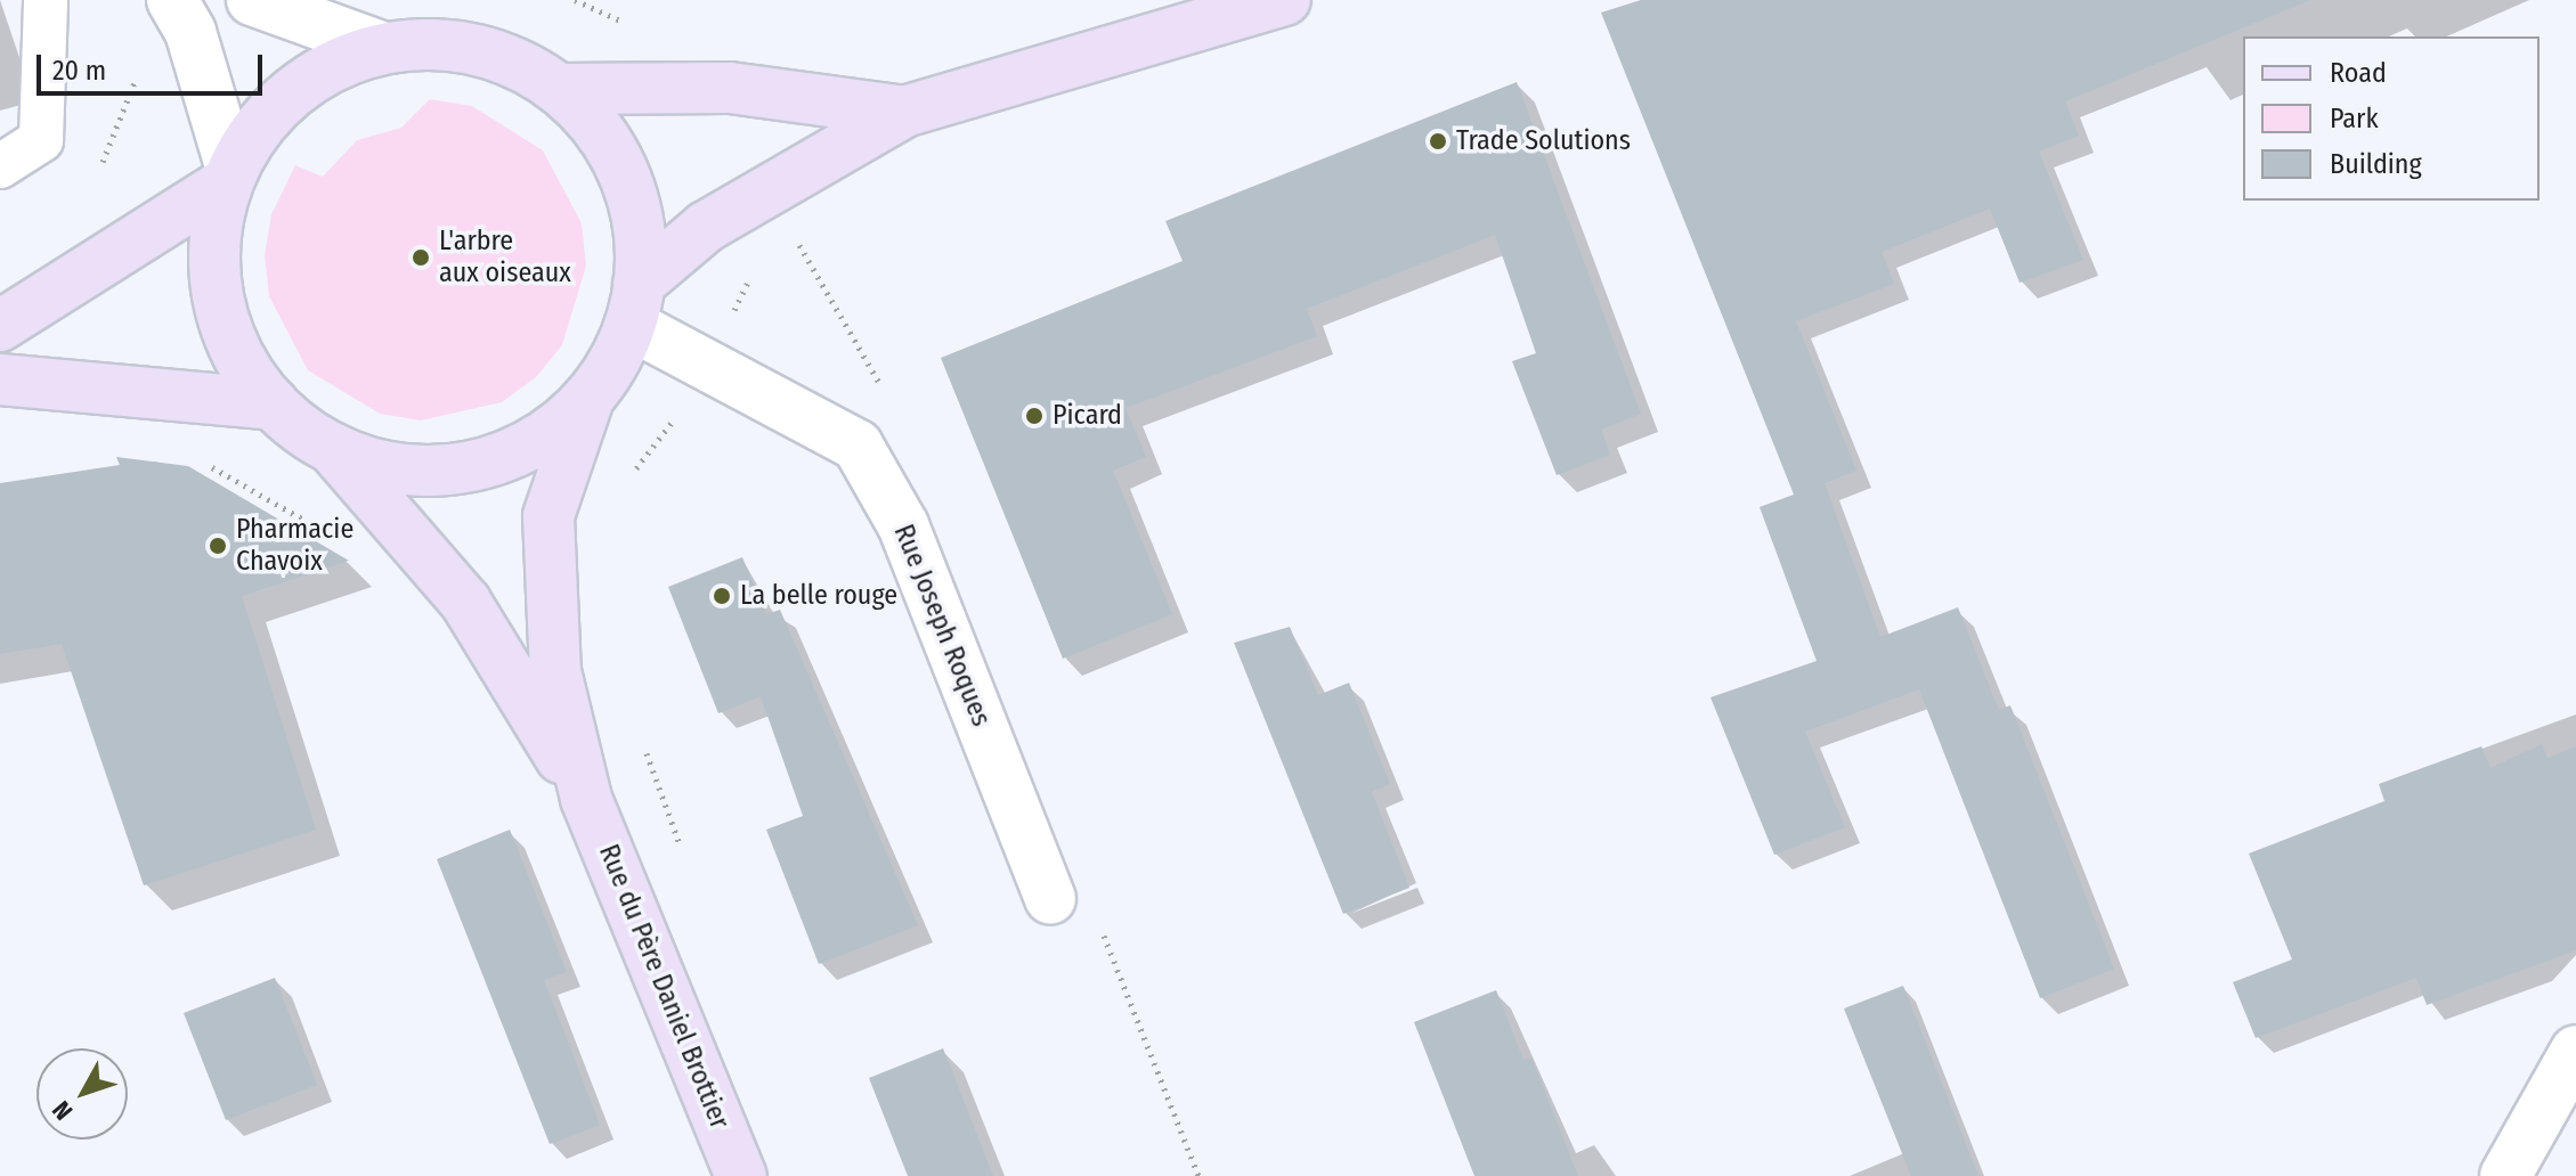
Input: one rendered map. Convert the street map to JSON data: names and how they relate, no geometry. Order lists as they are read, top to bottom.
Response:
{
  "streets": {
    "main road": ["Rue du Père Daniel Brottier"],
    "street": ["Rue Joseph Roques"]
  },
  "places": [
    "Trade Solutions",
    "L'arbre aux oiseaux",
    "Picard",
    "Pharmacie Chavoix",
    "La belle rouge"
  ],
  "legend": ["Road", "Park", "Building"],
  "scale_bar": "20 m",
  "north": "bottom left"
}
